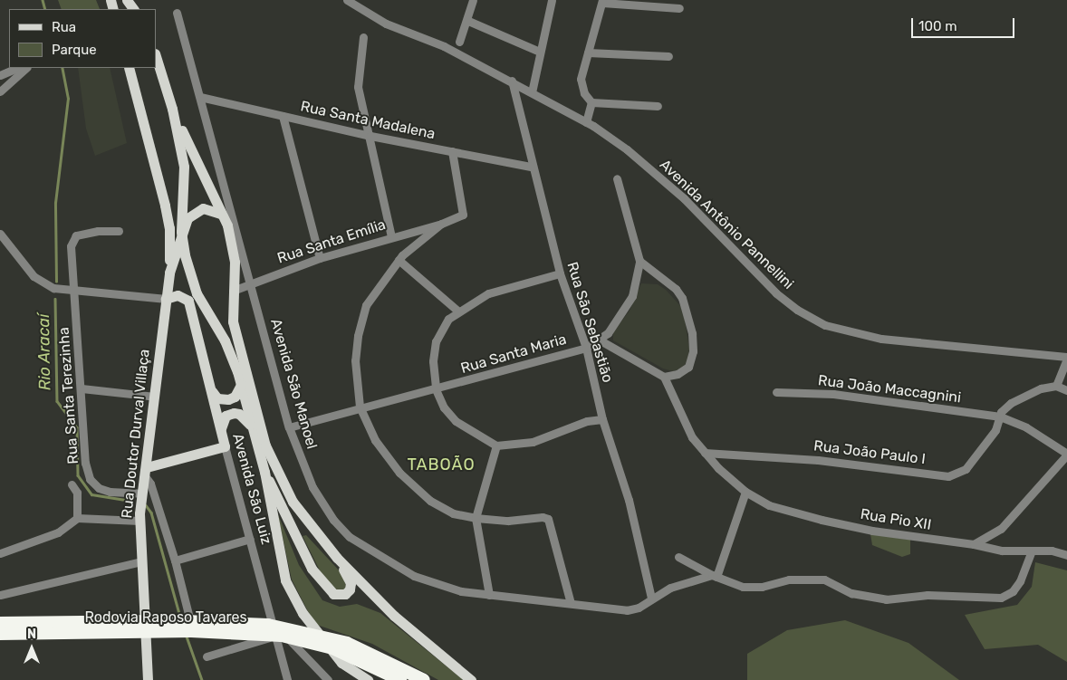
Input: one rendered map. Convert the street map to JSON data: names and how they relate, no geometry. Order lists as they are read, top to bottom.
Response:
{
  "streets": {
    "highway": ["Rodovia Raposo Tavares"],
    "main road": ["Rua Doutor Durval Villaça", "Avenida São Luiz"],
    "street": [
      "Rua Santa Madalena",
      "Avenida Antônio Pannellini",
      "Rua Santa Emília",
      "Rua São Sebastião",
      "Rua Santa Maria",
      "Avenida São Manoel",
      "Rua João Maccagnini",
      "Rua Santa Terezinha",
      "Rua João Paulo I",
      "Rua Pio XII"
    ]
  },
  "crossings": [
    ["Rua Santa Madalena", "Rua São Sebastião"],
    ["Rua Santa Madalena", "Avenida São Manoel"],
    ["Avenida Antônio Pannellini", "Rua São Sebastião"],
    ["Rua Santa Emília", "Avenida São Manoel"],
    ["Rua São Sebastião", "Rua Santa Maria"],
    ["Rua São Sebastião", "Avenida São Manoel"],
    ["Rua Santa Maria", "Avenida São Manoel"],
    ["Rua João Maccagnini", "Rua João Paulo I"],
    ["Rua Santa Terezinha", "Rua Doutor Durval Villaça"],
    ["Rua Doutor Durval Villaça", "Avenida São Luiz"],
    ["Rua João Paulo I", "Rua Pio XII"]
  ],
  "districts": ["TABOÃO"],
  "water": ["Rio Aracaí"],
  "legend": ["Rua", "Parque"],
  "scale_bar": "100 m",
  "north": "top"
}
